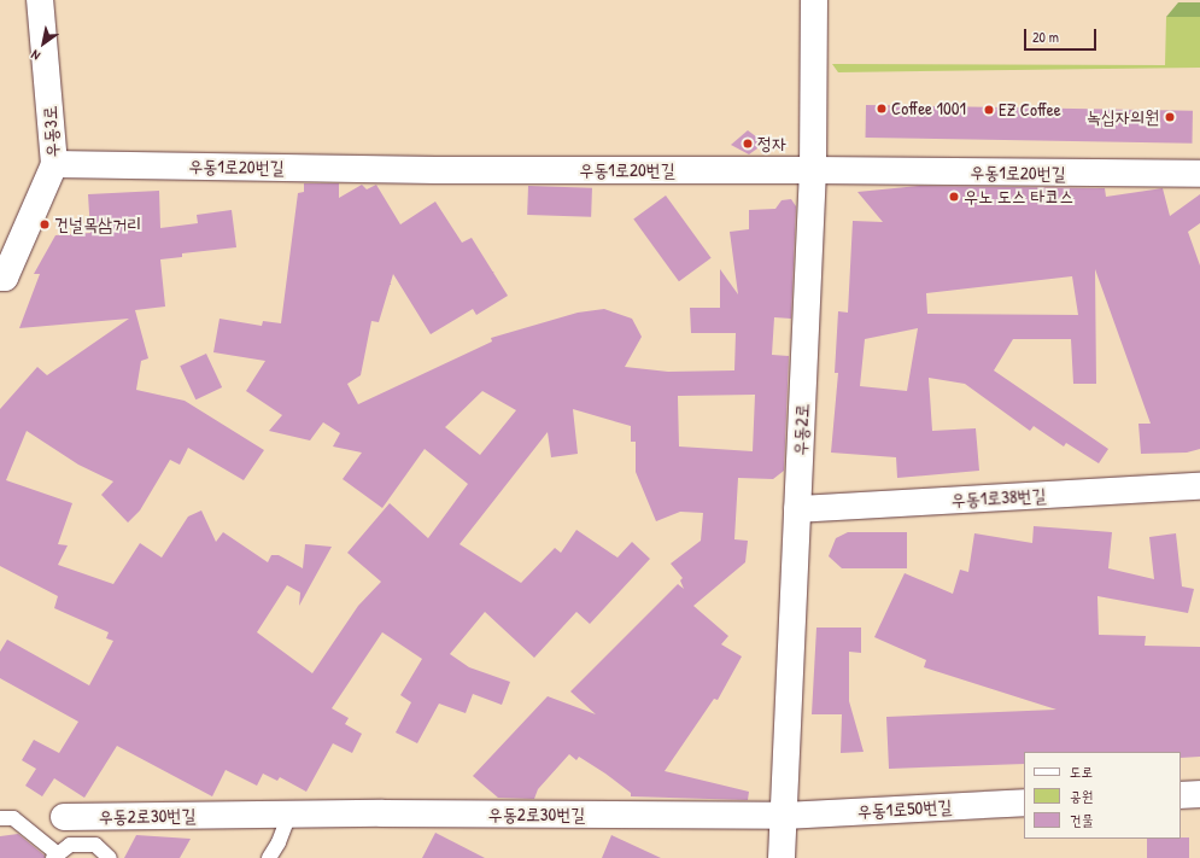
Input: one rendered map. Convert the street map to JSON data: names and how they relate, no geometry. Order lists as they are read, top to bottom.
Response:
{
  "streets": {
    "street": [
      "우동3로",
      "우동1로20번길",
      "우동2로",
      "우동1로38번길",
      "우동1로50번길",
      "우동2로30번길"
    ]
  },
  "crossings": [
    ["우동3로", "우동1로20번길"],
    ["우동1로20번길", "우동2로"],
    ["우동2로", "우동1로38번길"],
    ["우동2로", "우동1로50번길"],
    ["우동2로", "우동2로30번길"],
    ["우동1로50번길", "우동2로30번길"]
  ],
  "places": [
    "Coffee 1001",
    "EZ Coffee",
    "녹십자의원",
    "정자",
    "우노 도스 타코스",
    "건널목삼거리"
  ],
  "legend": ["도로", "공원", "건물"],
  "scale_bar": "20 m",
  "north": "bottom left"
}
